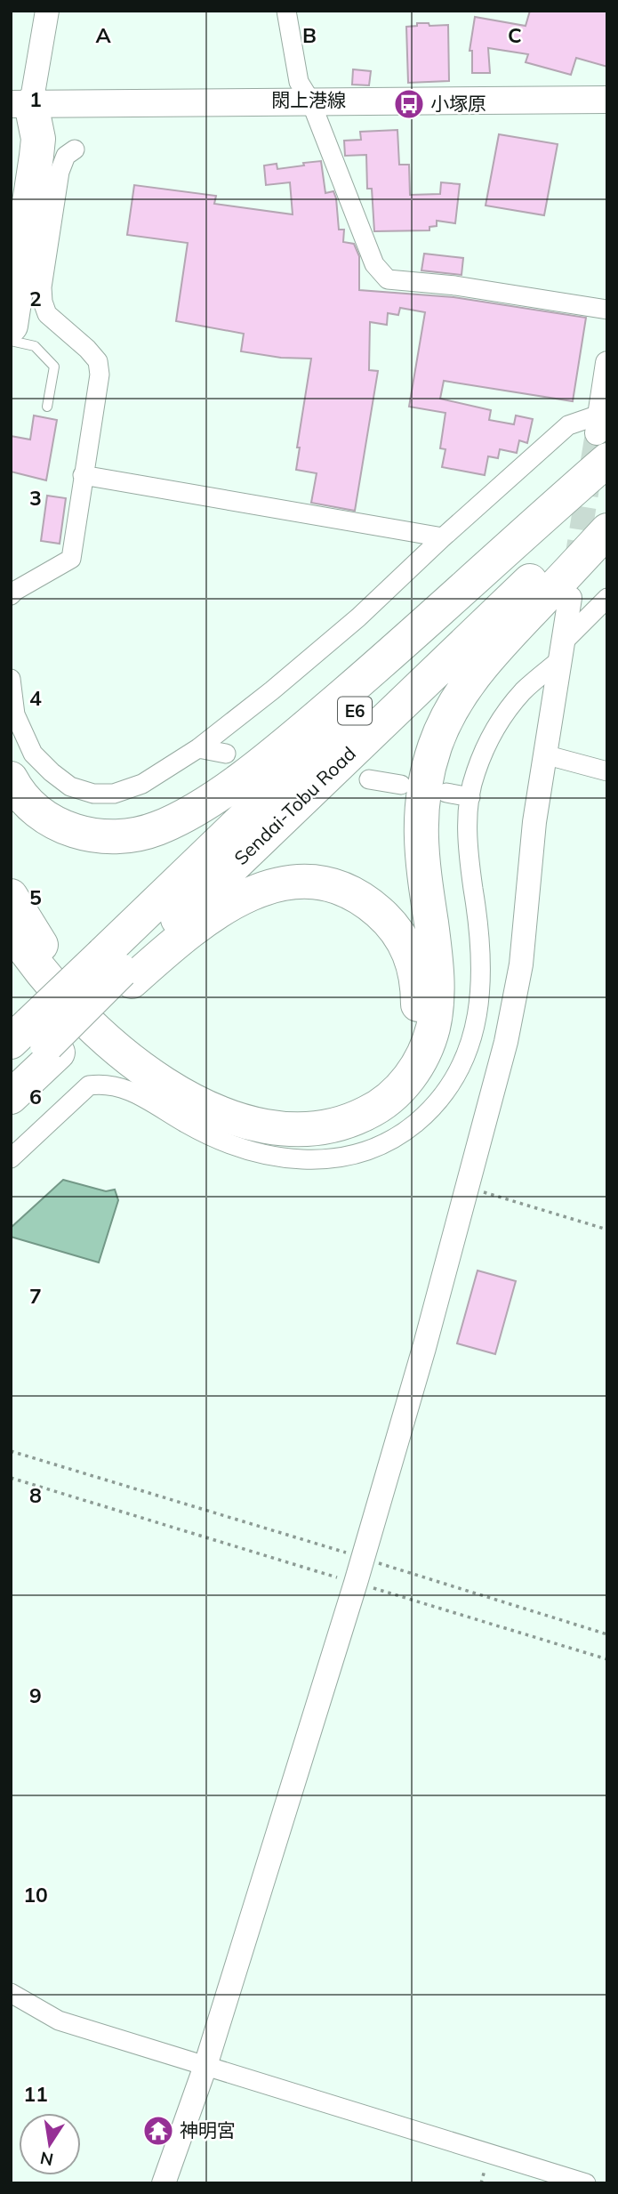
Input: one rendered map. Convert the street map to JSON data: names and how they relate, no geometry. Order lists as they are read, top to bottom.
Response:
{
  "streets": {
    "highway": ["E6", "Sendai-Tobu Road"],
    "main road": ["閖上港線"]
  },
  "places": {
    "bus stop": ["小塚原"],
    "temple": ["神明宮"]
  },
  "north": "bottom",
  "grid": {
    "columns": ["A", "B", "C"],
    "rows": [
      "1",
      "2",
      "3",
      "4",
      "5",
      "6",
      "7",
      "8",
      "9",
      "10",
      "11"
    ]
  }
}
